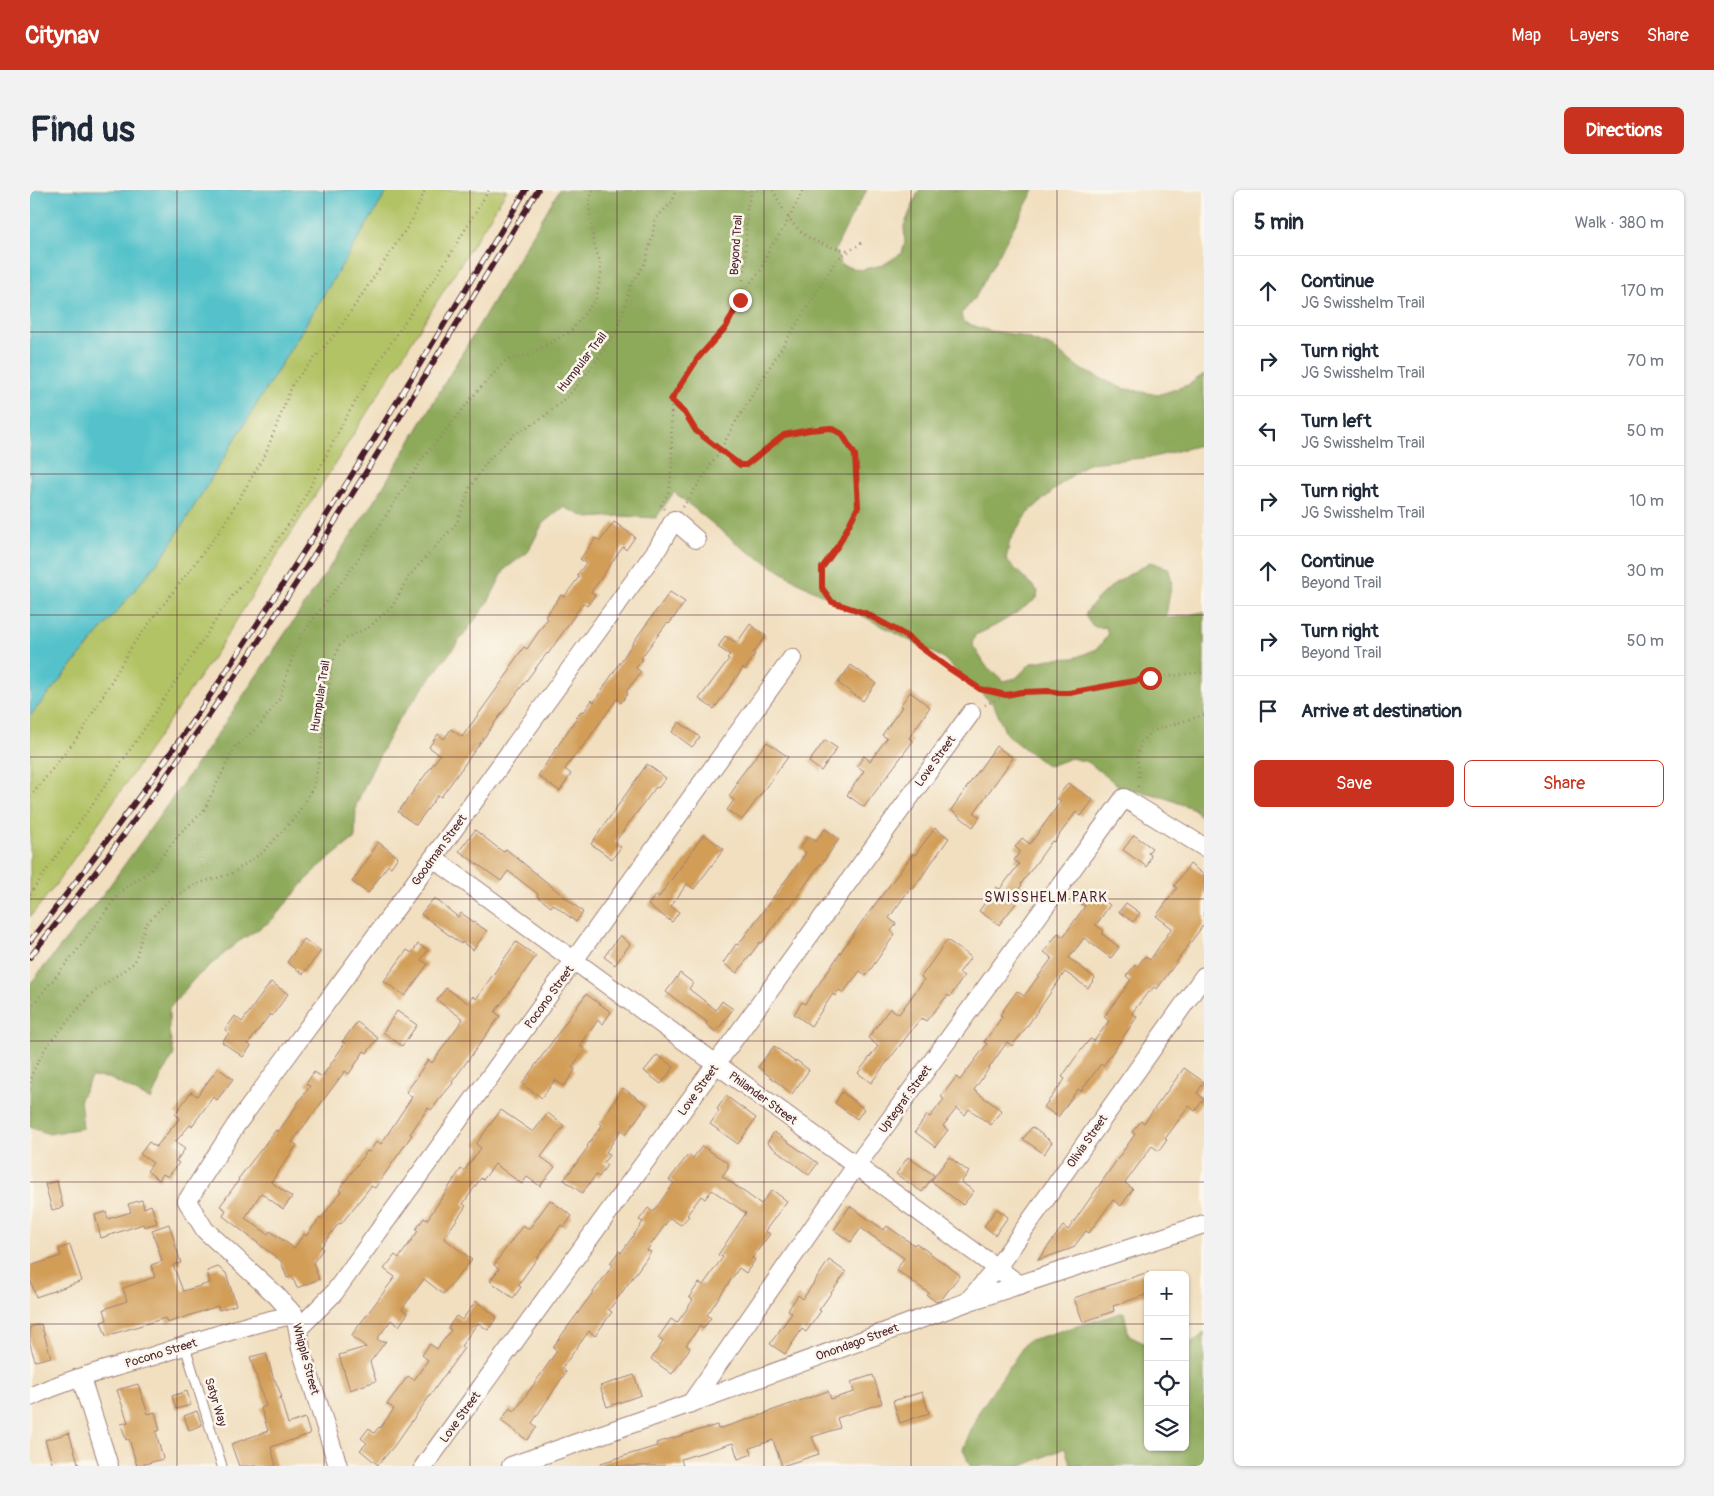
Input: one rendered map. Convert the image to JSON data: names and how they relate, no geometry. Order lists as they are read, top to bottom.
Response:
{
  "streets": {
    "street": [
      "Love Street",
      "Goodman Street",
      "Pocono Street",
      "Philander Street",
      "Uptegraf Street",
      "Olivia Street",
      "Onondago Street",
      "Whipple Street"
    ],
    "lane": ["Satyr Way"],
    "path": ["Beyond Trail", "Humpular Trail"]
  },
  "crossings": [
    ["Love Street", "Philander Street"],
    ["Goodman Street", "Philander Street"],
    ["Goodman Street", "Whipple Street"],
    ["Pocono Street", "Philander Street"],
    ["Pocono Street", "Whipple Street"],
    ["Pocono Street", "Satyr Way"],
    ["Philander Street", "Uptegraf Street"],
    ["Philander Street", "Olivia Street"],
    ["Philander Street", "Onondago Street"],
    ["Uptegraf Street", "Onondago Street"],
    ["Olivia Street", "Onondago Street"]
  ],
  "districts": ["SWISSHELM PARK"],
  "page": {
    "header": "Citynav",
    "nav": ["Map", "Layers", "Share"],
    "buttons": [
      "Directions",
      ["Save", "Share"]
    ],
    "title": "Find us",
    "heading": ["5 min", "Walk · 380 m"],
    "list": [
      ["Continue", "JG Swisshelm Trail", "170 m"],
      ["Turn right", "JG Swisshelm Trail", "70 m"],
      ["Turn left", "JG Swisshelm Trail", "50 m"],
      ["Turn right", "JG Swisshelm Trail", "10 m"],
      ["Continue", "Beyond Trail", "30 m"],
      ["Turn right", "Beyond Trail", "50 m"],
      "Arrive at destination"
    ],
    "map_buttons": ["+", "−"]
  }
}
